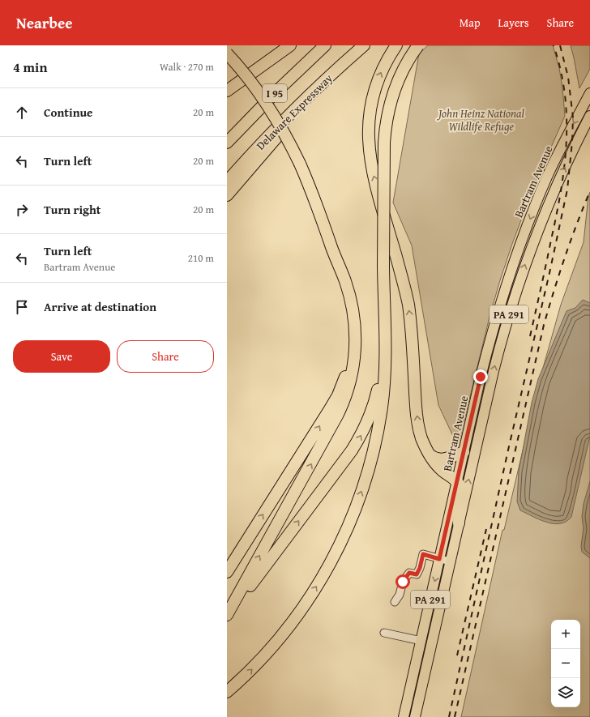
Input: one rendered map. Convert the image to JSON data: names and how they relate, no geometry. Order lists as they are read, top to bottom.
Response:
{
  "streets": {
    "highway": ["I 95", "Delaware Expressway"],
    "main road": ["Bartram Avenue", "PA 291"]
  },
  "parks": ["John Heinz National Wildlife Refuge"],
  "page": {
    "header": "Nearbee",
    "nav": ["Map", "Layers", "Share"],
    "heading": ["4 min", "Walk · 270 m"],
    "list": [
      ["Continue", "20 m"],
      ["Turn left", "20 m"],
      ["Turn right", "20 m"],
      ["Turn left", "Bartram Avenue", "210 m"],
      "Arrive at destination"
    ],
    "buttons": ["Save", "Share"],
    "map_buttons": ["+", "−"]
  }
}
